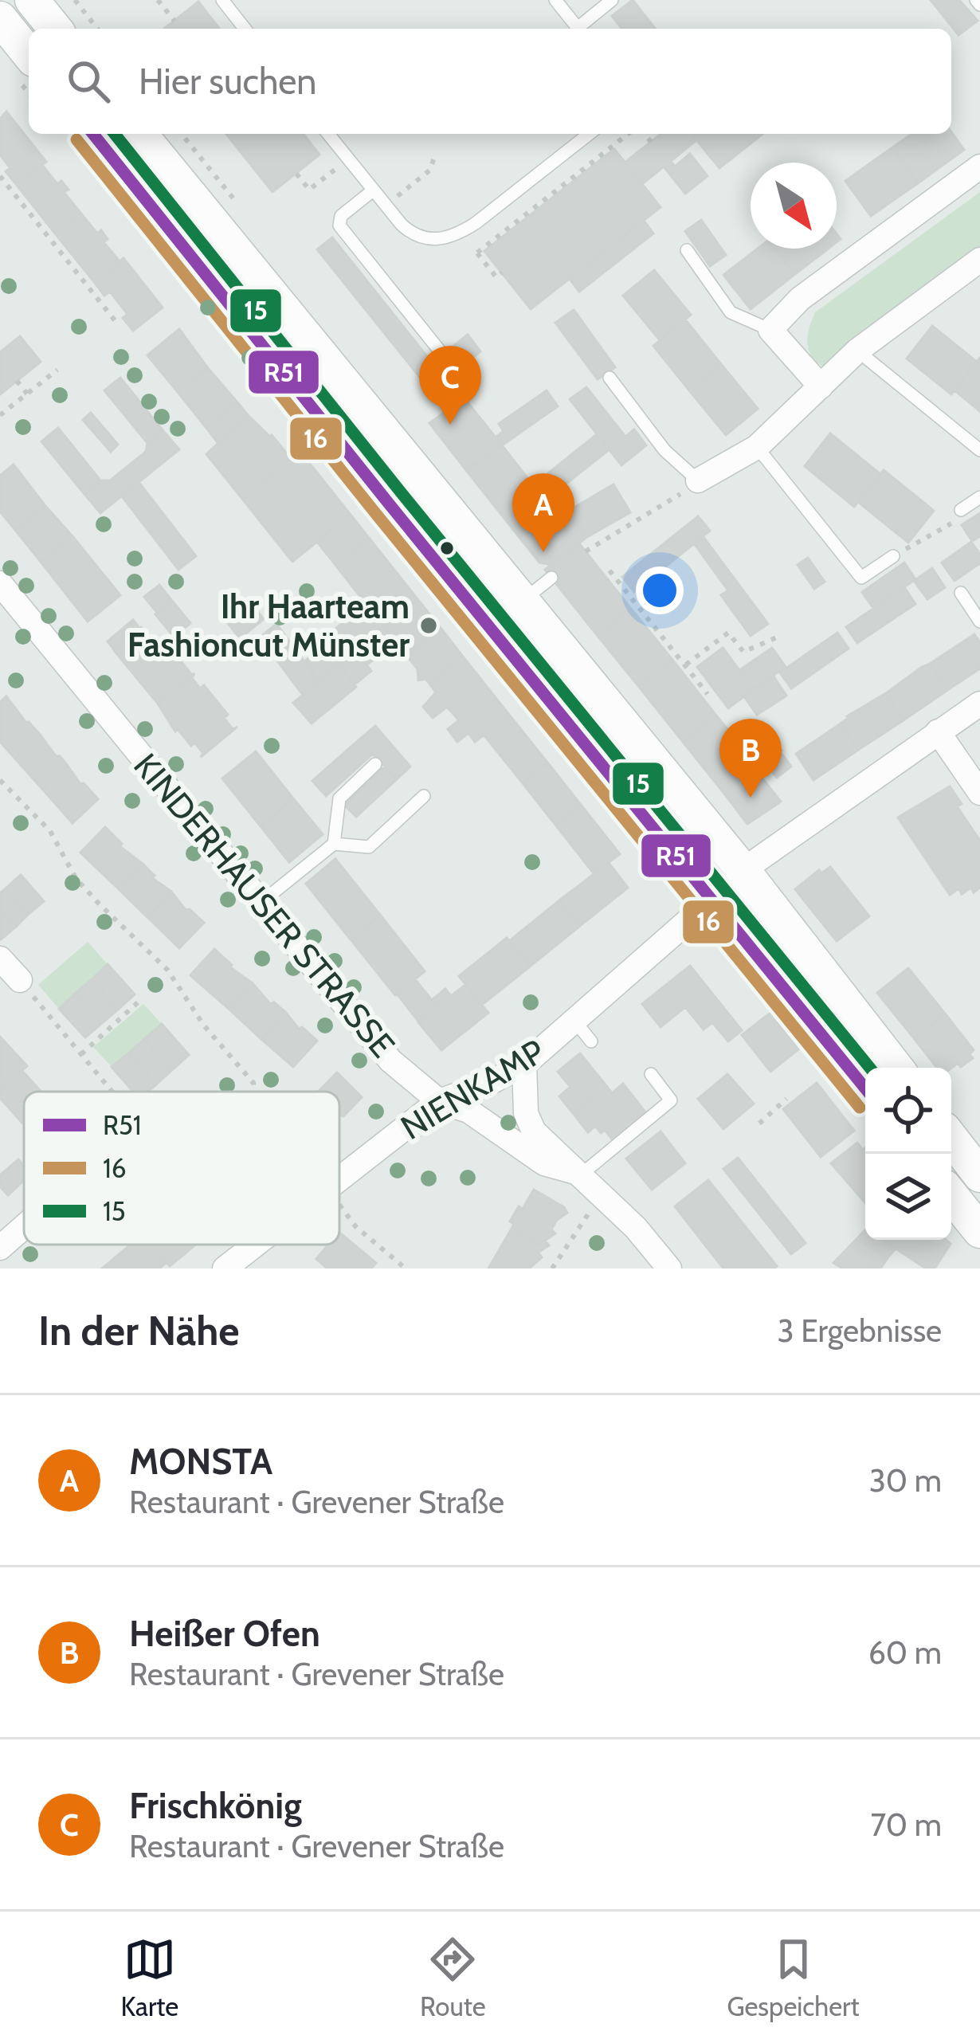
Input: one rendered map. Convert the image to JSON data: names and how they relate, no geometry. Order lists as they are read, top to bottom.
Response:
{
  "streets": {
    "street": ["KINDERHAUSER STRASSE", "NIENKAMP"]
  },
  "crossings": [
    ["KINDERHAUSER STRASSE", "NIENKAMP"]
  ],
  "places": ["Ihr Haarteam Fashioncut Münster"],
  "lines": ["transit line R51", "transit line 15", "transit line 16"],
  "legend": ["R51", "16", "15"],
  "north": "bottom right",
  "page": {
    "search": "Hier suchen",
    "pins": ["C", "A", "B"],
    "heading": ["In der Nähe", "3 Ergebnisse"],
    "list": [
      {
        "mark": "A",
        "name": "MONSTA",
        "note": "Restaurant · Grevener Straße",
        "value": "30 m"
      },
      {
        "mark": "B",
        "name": "Heißer Ofen",
        "note": "Restaurant · Grevener Straße",
        "value": "60 m"
      },
      {
        "mark": "C",
        "name": "Frischkönig",
        "note": "Restaurant · Grevener Straße",
        "value": "70 m"
      }
    ],
    "nav": ["Karte", "Route", "Gespeichert"]
  }
}
